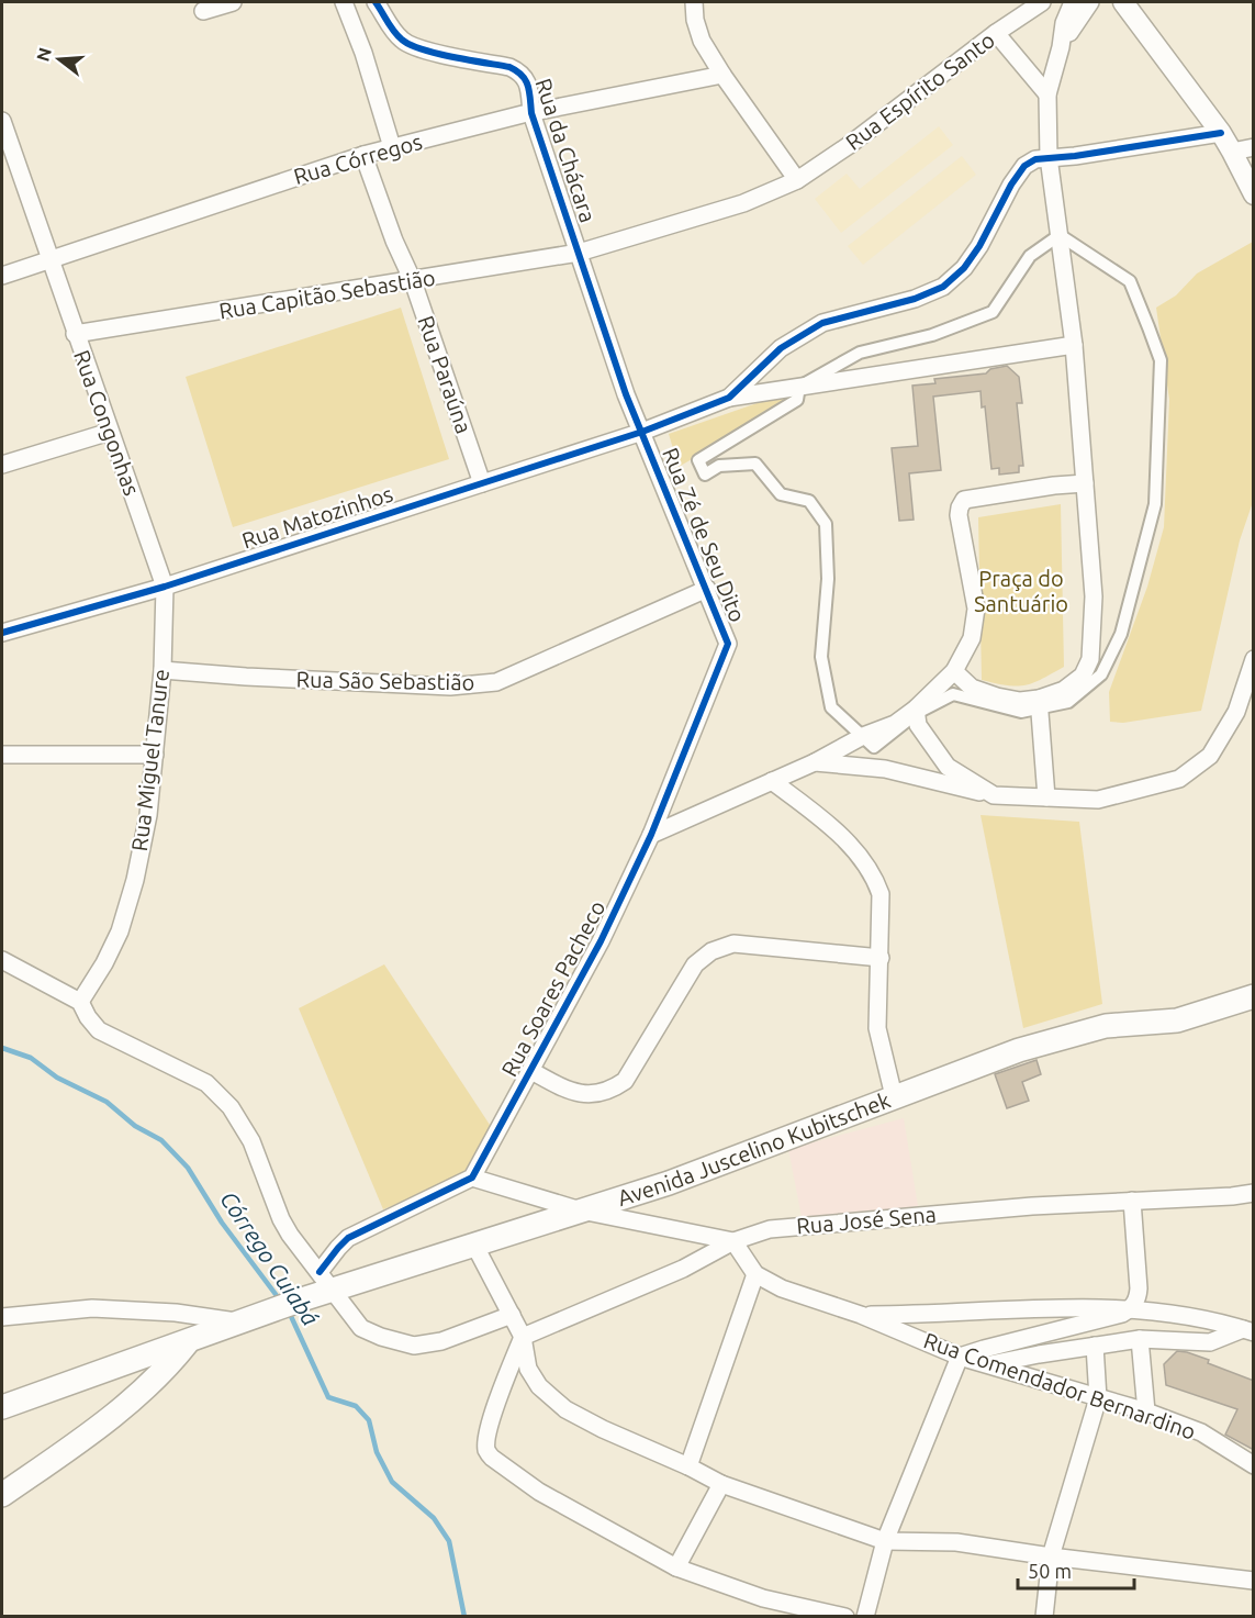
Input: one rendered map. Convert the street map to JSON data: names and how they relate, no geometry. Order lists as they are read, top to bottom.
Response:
{
  "streets": {
    "main road": ["Avenida Juscelino Kubitschek"],
    "street": [
      "Rua Espírito Santo",
      "Rua da Chácara",
      "Rua Córregos",
      "Rua Capitão Sebastião",
      "Rua Paraúna",
      "Rua Congonhas",
      "Rua Matozinhos",
      "Rua Zé de Seu Dito",
      "Rua São Sebastião",
      "Rua Miguel Tanure",
      "Rua Soares Pacheco",
      "Rua José Sena",
      "Rua Comendador Bernardino"
    ]
  },
  "crossings": [
    ["Rua Espírito Santo", "Rua da Chácara"],
    ["Rua Espírito Santo", "Rua Capitão Sebastião"],
    ["Rua Espírito Santo", "Rua Zé de Seu Dito"],
    ["Rua da Chácara", "Rua Córregos"],
    ["Rua da Chácara", "Rua Capitão Sebastião"],
    ["Rua da Chácara", "Rua Zé de Seu Dito"],
    ["Rua Córregos", "Rua Paraúna"],
    ["Rua Córregos", "Rua Congonhas"],
    ["Rua Capitão Sebastião", "Rua Paraúna"],
    ["Rua Capitão Sebastião", "Rua Congonhas"],
    ["Rua Capitão Sebastião", "Rua Zé de Seu Dito"],
    ["Rua Paraúna", "Rua Matozinhos"],
    ["Rua Congonhas", "Rua Matozinhos"],
    ["Rua Congonhas", "Rua Miguel Tanure"],
    ["Rua Matozinhos", "Rua Zé de Seu Dito"],
    ["Rua Matozinhos", "Rua Miguel Tanure"],
    ["Rua Zé de Seu Dito", "Rua São Sebastião"],
    ["Rua Zé de Seu Dito", "Rua Soares Pacheco"],
    ["Rua São Sebastião", "Rua Miguel Tanure"],
    ["Rua José Sena", "Rua Comendador Bernardino"]
  ],
  "water": ["Córrego Cuiabá"],
  "parks": ["Praça do Santuário"],
  "scale_bar": "50 m",
  "north": "left"
}
